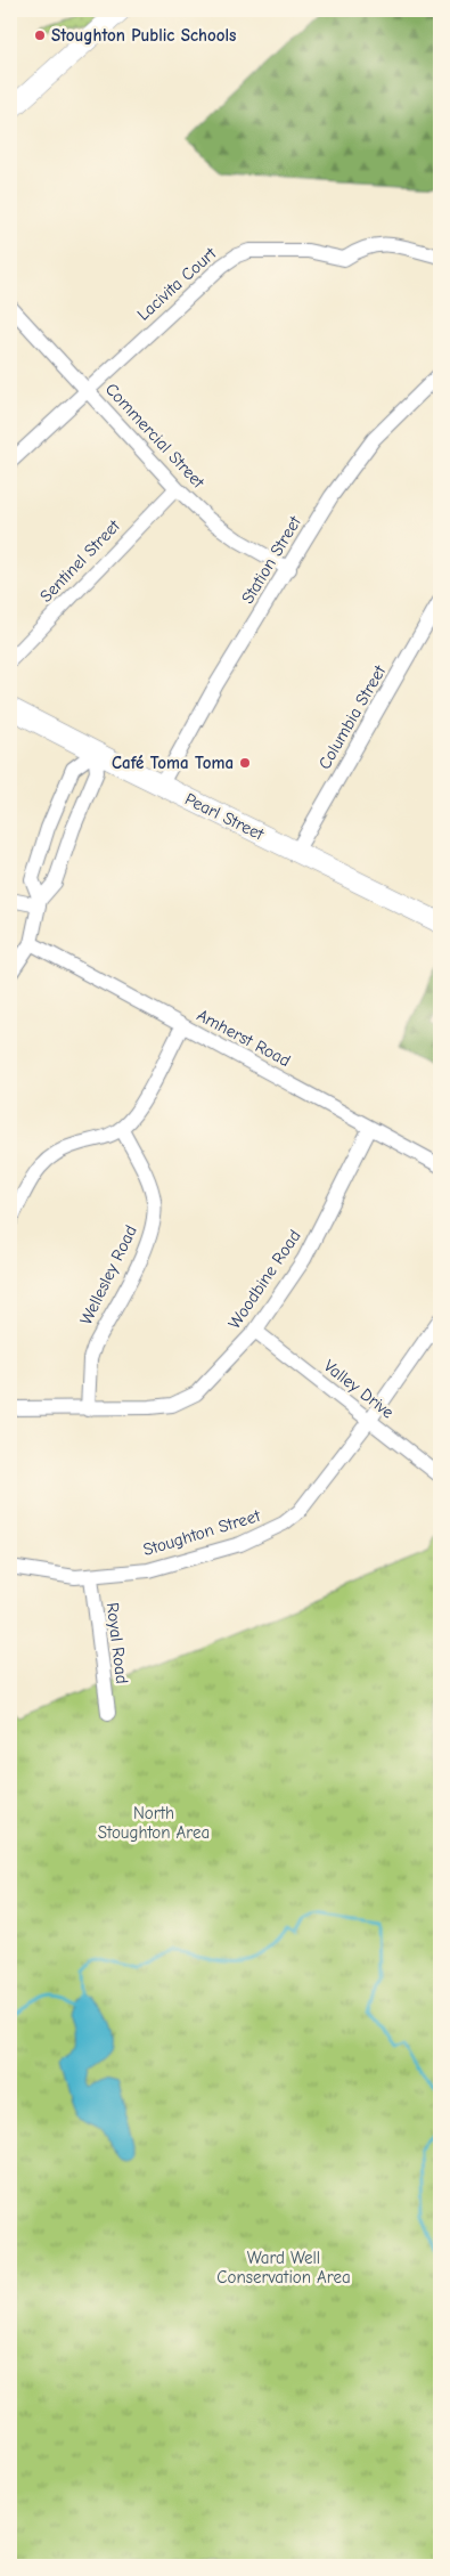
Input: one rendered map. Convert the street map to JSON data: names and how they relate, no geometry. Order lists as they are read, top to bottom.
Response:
{
  "streets": {
    "main road": ["Pearl Street"],
    "street": [
      "Lacivita Court",
      "Commercial Street",
      "Station Street",
      "Sentinel Street",
      "Columbia Street",
      "Amherst Road",
      "Wellesley Road",
      "Woodbine Road",
      "Valley Drive",
      "Stoughton Street",
      "Royal Road"
    ]
  },
  "crossings": [
    ["Lacivita Court", "Commercial Street"],
    ["Commercial Street", "Station Street"],
    ["Commercial Street", "Sentinel Street"],
    ["Station Street", "Pearl Street"],
    ["Columbia Street", "Pearl Street"],
    ["Amherst Road", "Woodbine Road"],
    ["Wellesley Road", "Woodbine Road"],
    ["Woodbine Road", "Valley Drive"],
    ["Valley Drive", "Stoughton Street"],
    ["Stoughton Street", "Royal Road"]
  ],
  "parks": ["North Stoughton Area", "Ward Well Conservation Area"],
  "places": ["Stoughton Public Schools", "Café Toma Toma"]
}
